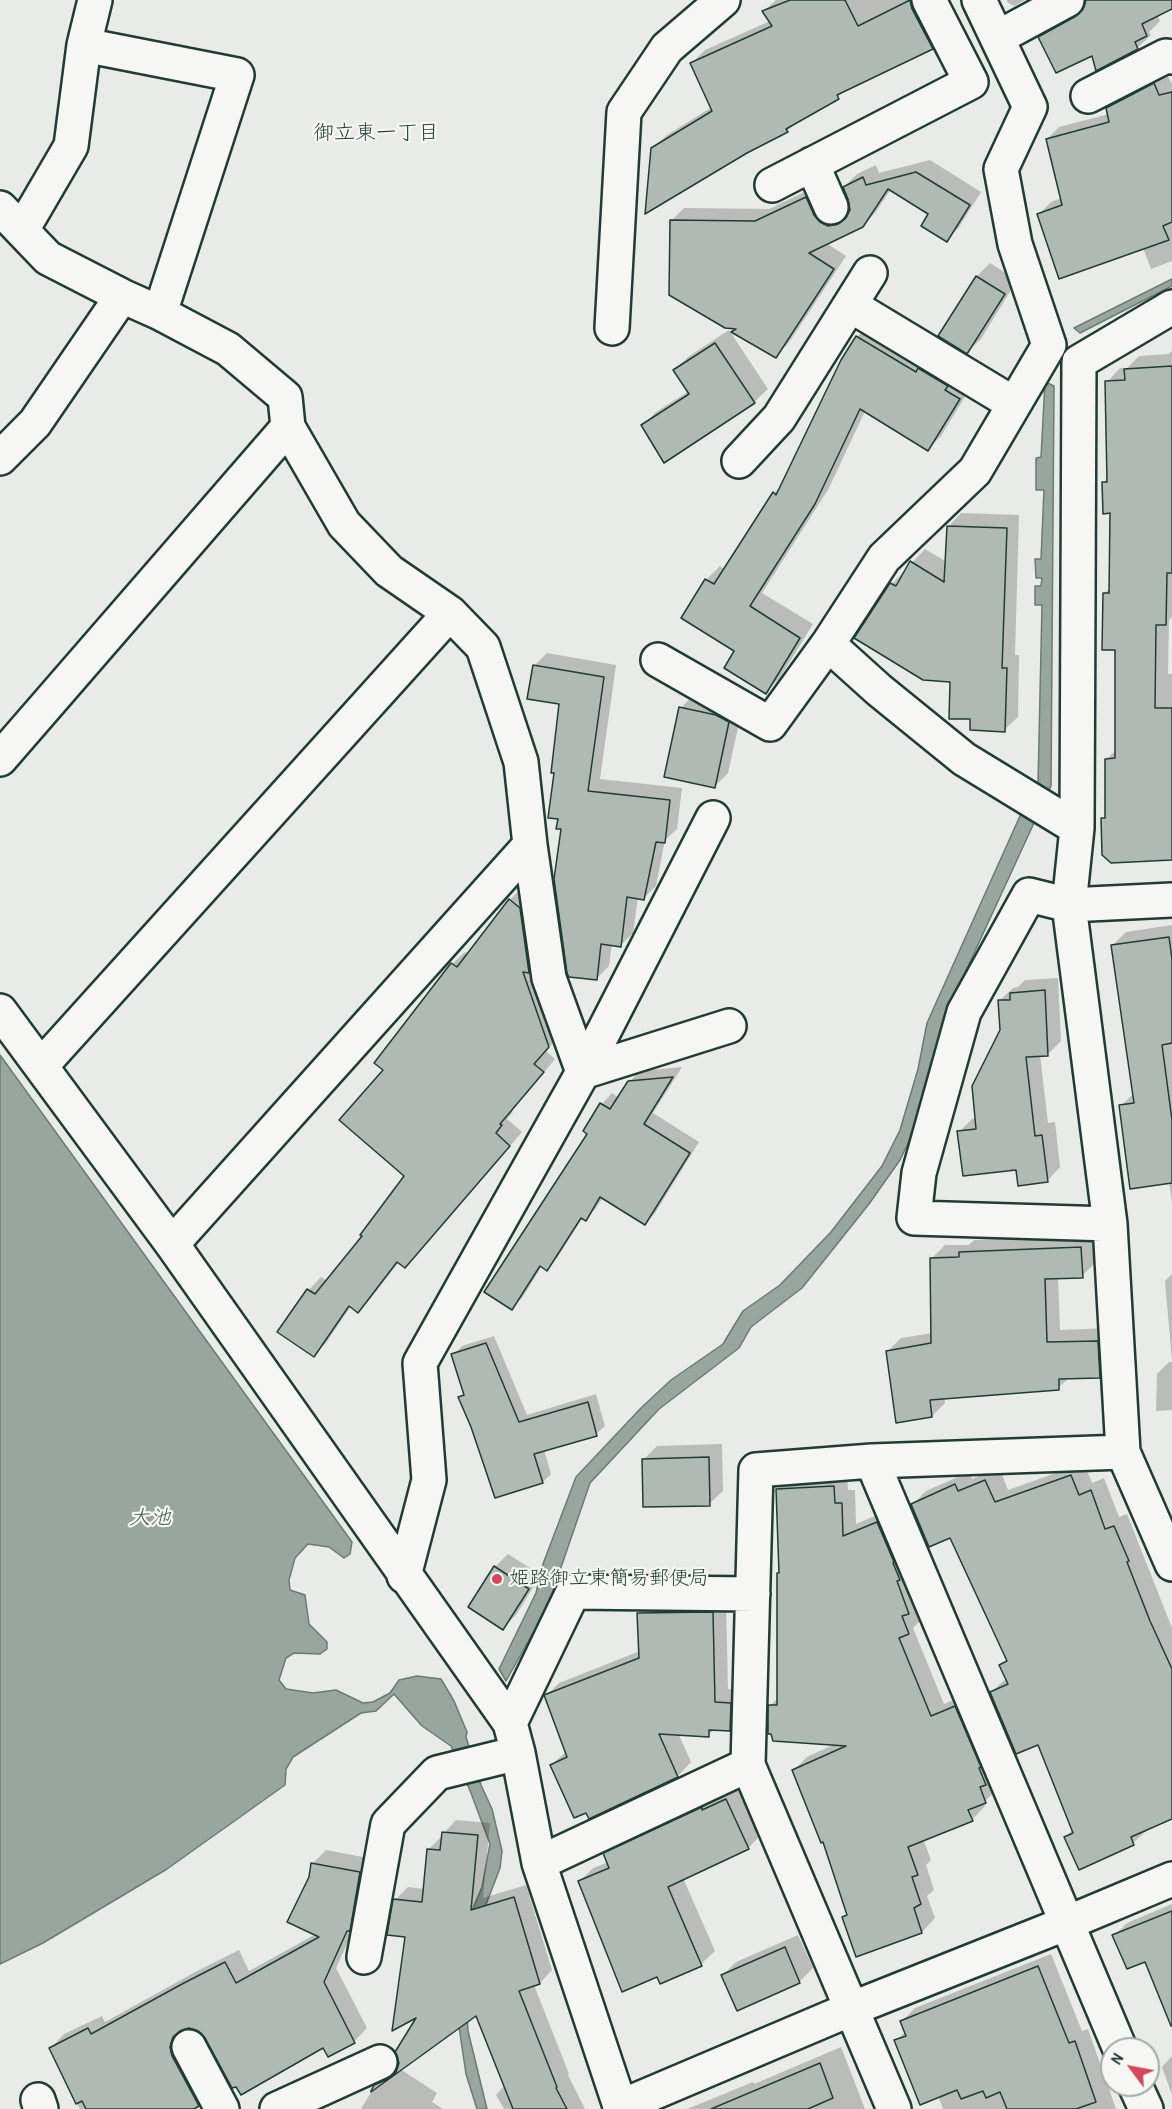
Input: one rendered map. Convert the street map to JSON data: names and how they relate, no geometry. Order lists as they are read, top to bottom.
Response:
{
  "districts": ["御立東一丁目"],
  "water": ["大池"],
  "places": ["姫路御立東簡易郵便局"],
  "north": "top left"
}
